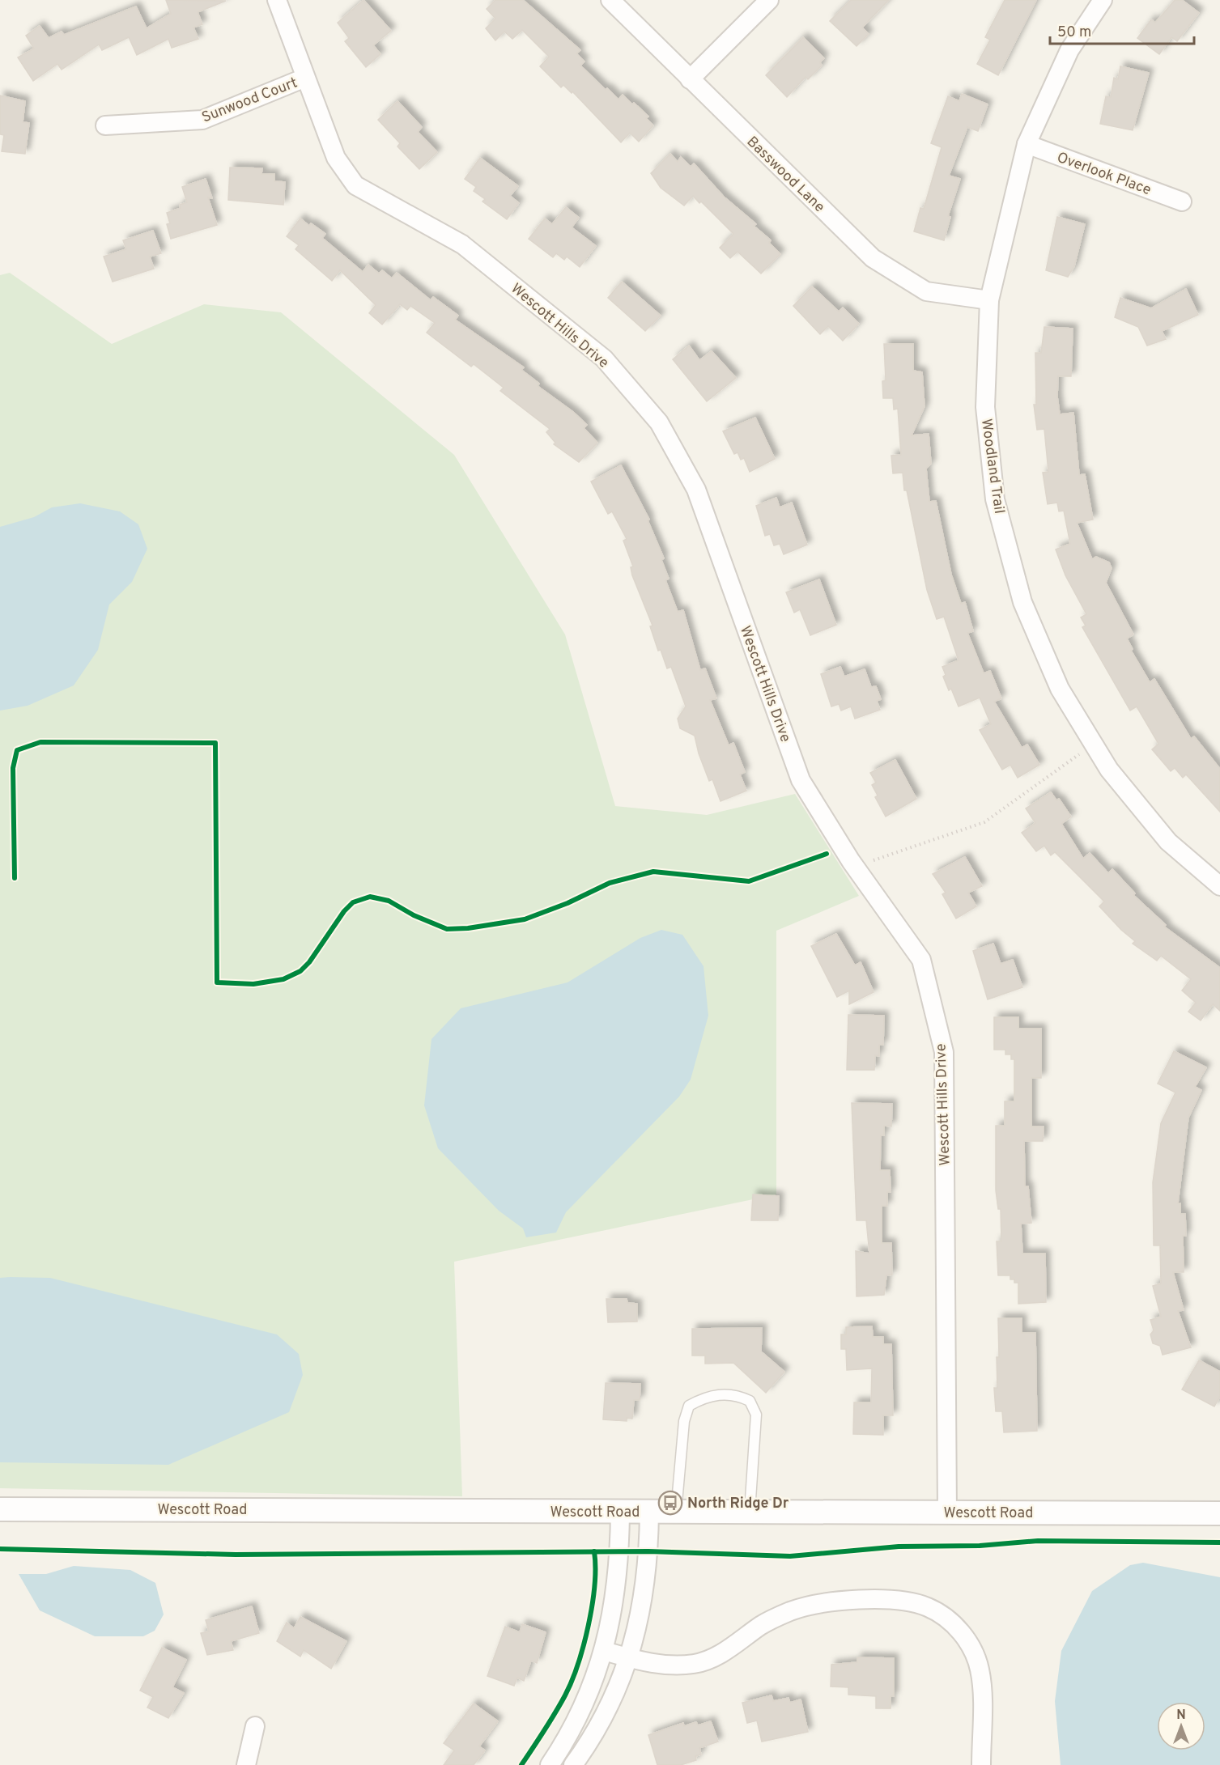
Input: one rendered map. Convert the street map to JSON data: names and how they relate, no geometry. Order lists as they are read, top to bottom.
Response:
{
  "streets": {
    "street": [
      "Sunwood Court",
      "Overlook Place",
      "Basswood Lane",
      "Wescott Hills Drive",
      "Woodland Trail",
      "Wescott Road"
    ]
  },
  "crossings": [
    ["Sunwood Court", "Wescott Hills Drive"],
    ["Overlook Place", "Woodland Trail"],
    ["Basswood Lane", "Woodland Trail"],
    ["Wescott Hills Drive", "Wescott Road"]
  ],
  "places": {
    "bus stop": ["North Ridge Dr"]
  },
  "scale_bar": "50 m",
  "north": "top"
}
